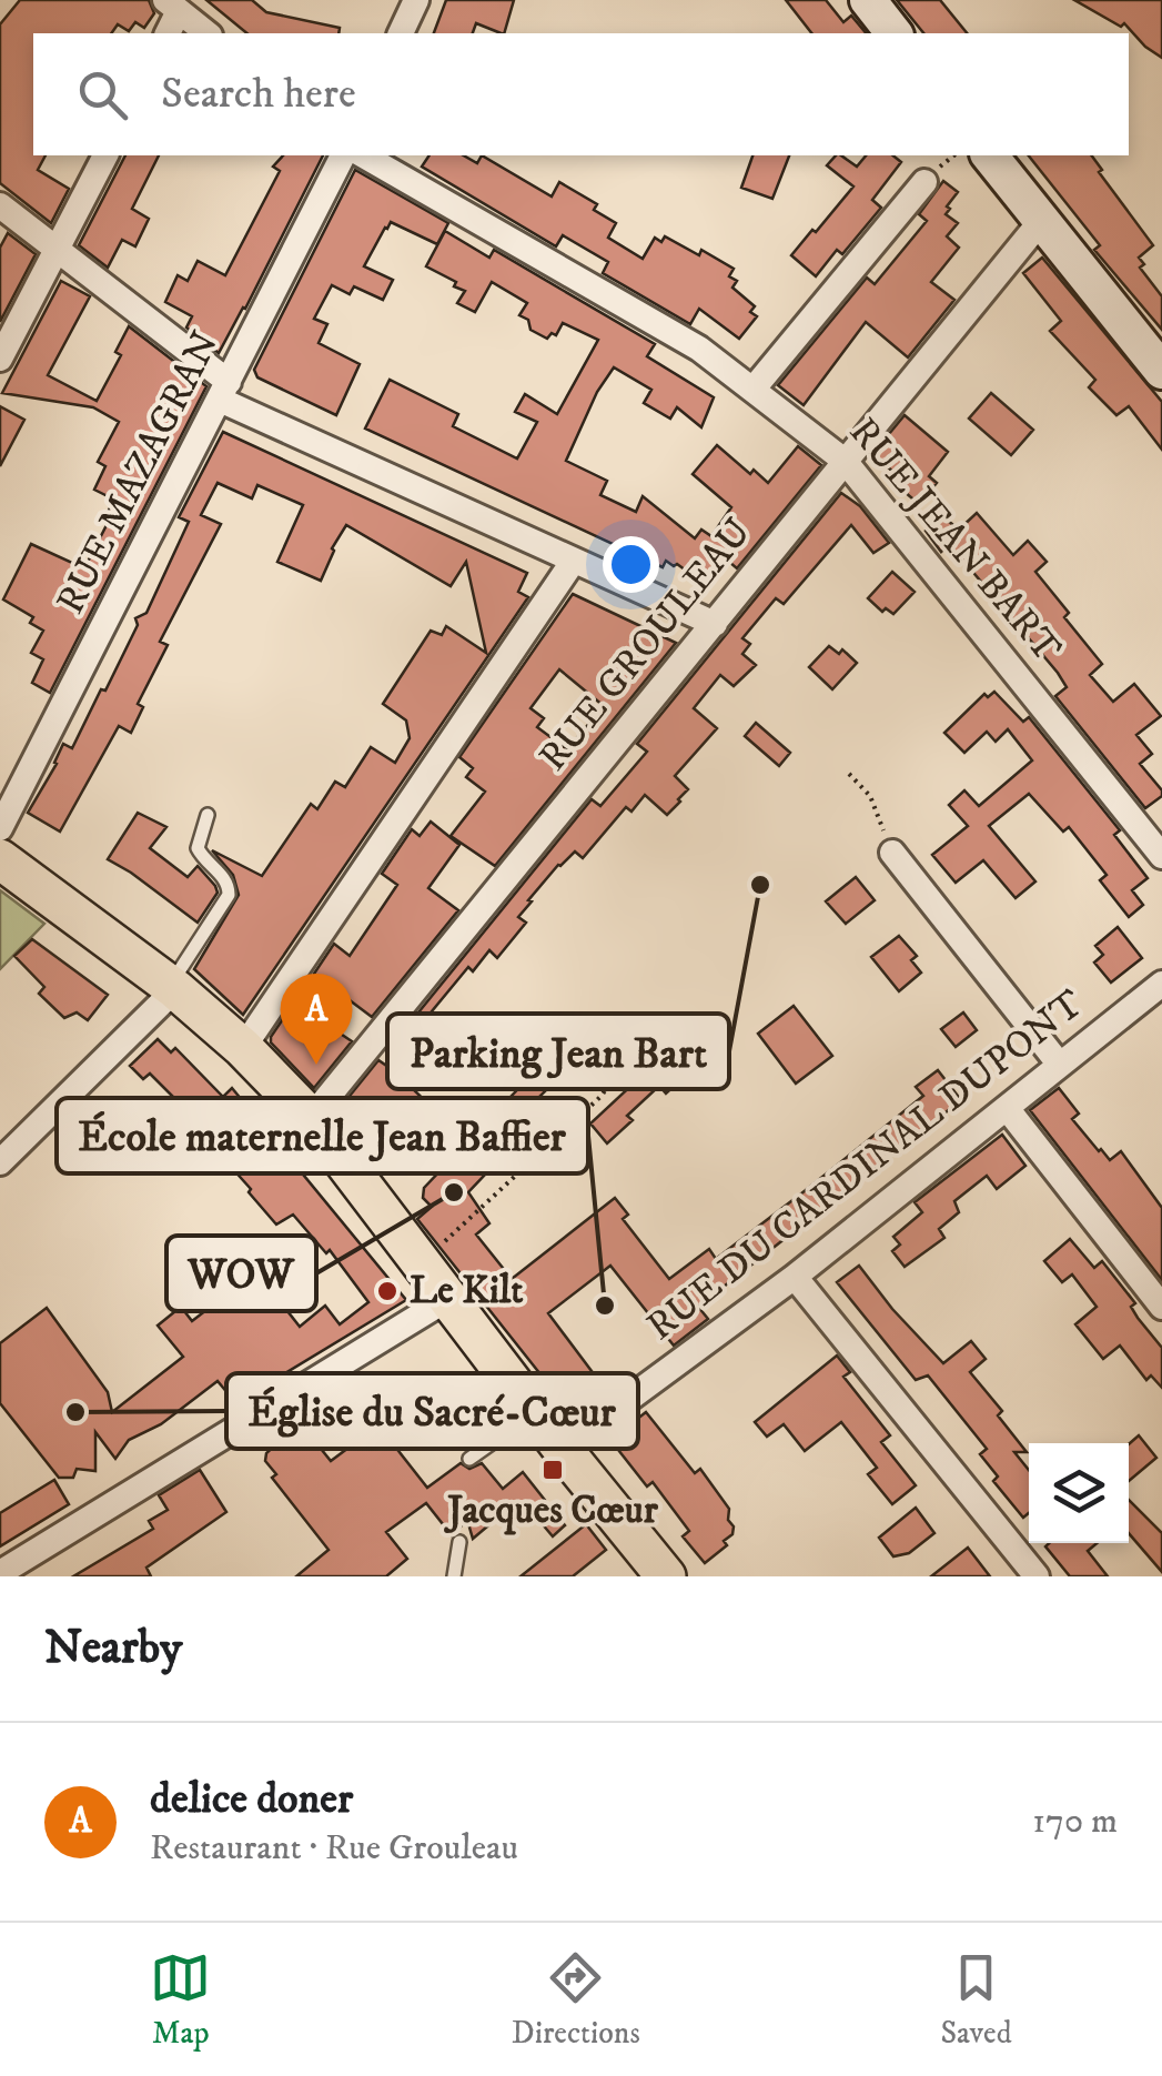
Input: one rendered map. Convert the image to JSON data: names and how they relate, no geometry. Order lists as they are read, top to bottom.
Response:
{
  "streets": {
    "street": [
      "RUE MAZAGRAN",
      "RUE JEAN BART",
      "RUE GROULEAU",
      "RUE DU CARDINAL DUPONT"
    ]
  },
  "crossings": [
    ["RUE JEAN BART", "RUE GROULEAU"]
  ],
  "places": {
    "other": [
      "Parking Jean Bart",
      "WOW",
      "Le Kilt",
      "École maternelle Jean Baffier",
      "Église du Sacré-Cœur"
    ],
    "transit": ["Jacques Cœur"]
  },
  "page": {
    "search": "Search here",
    "pins": "A",
    "heading": "Nearby",
    "list": [
      {
        "mark": "A",
        "name": "delice doner",
        "note": "Restaurant · Rue Grouleau",
        "value": "170 m"
      }
    ],
    "nav": ["Map", "Directions", "Saved"]
  }
}
